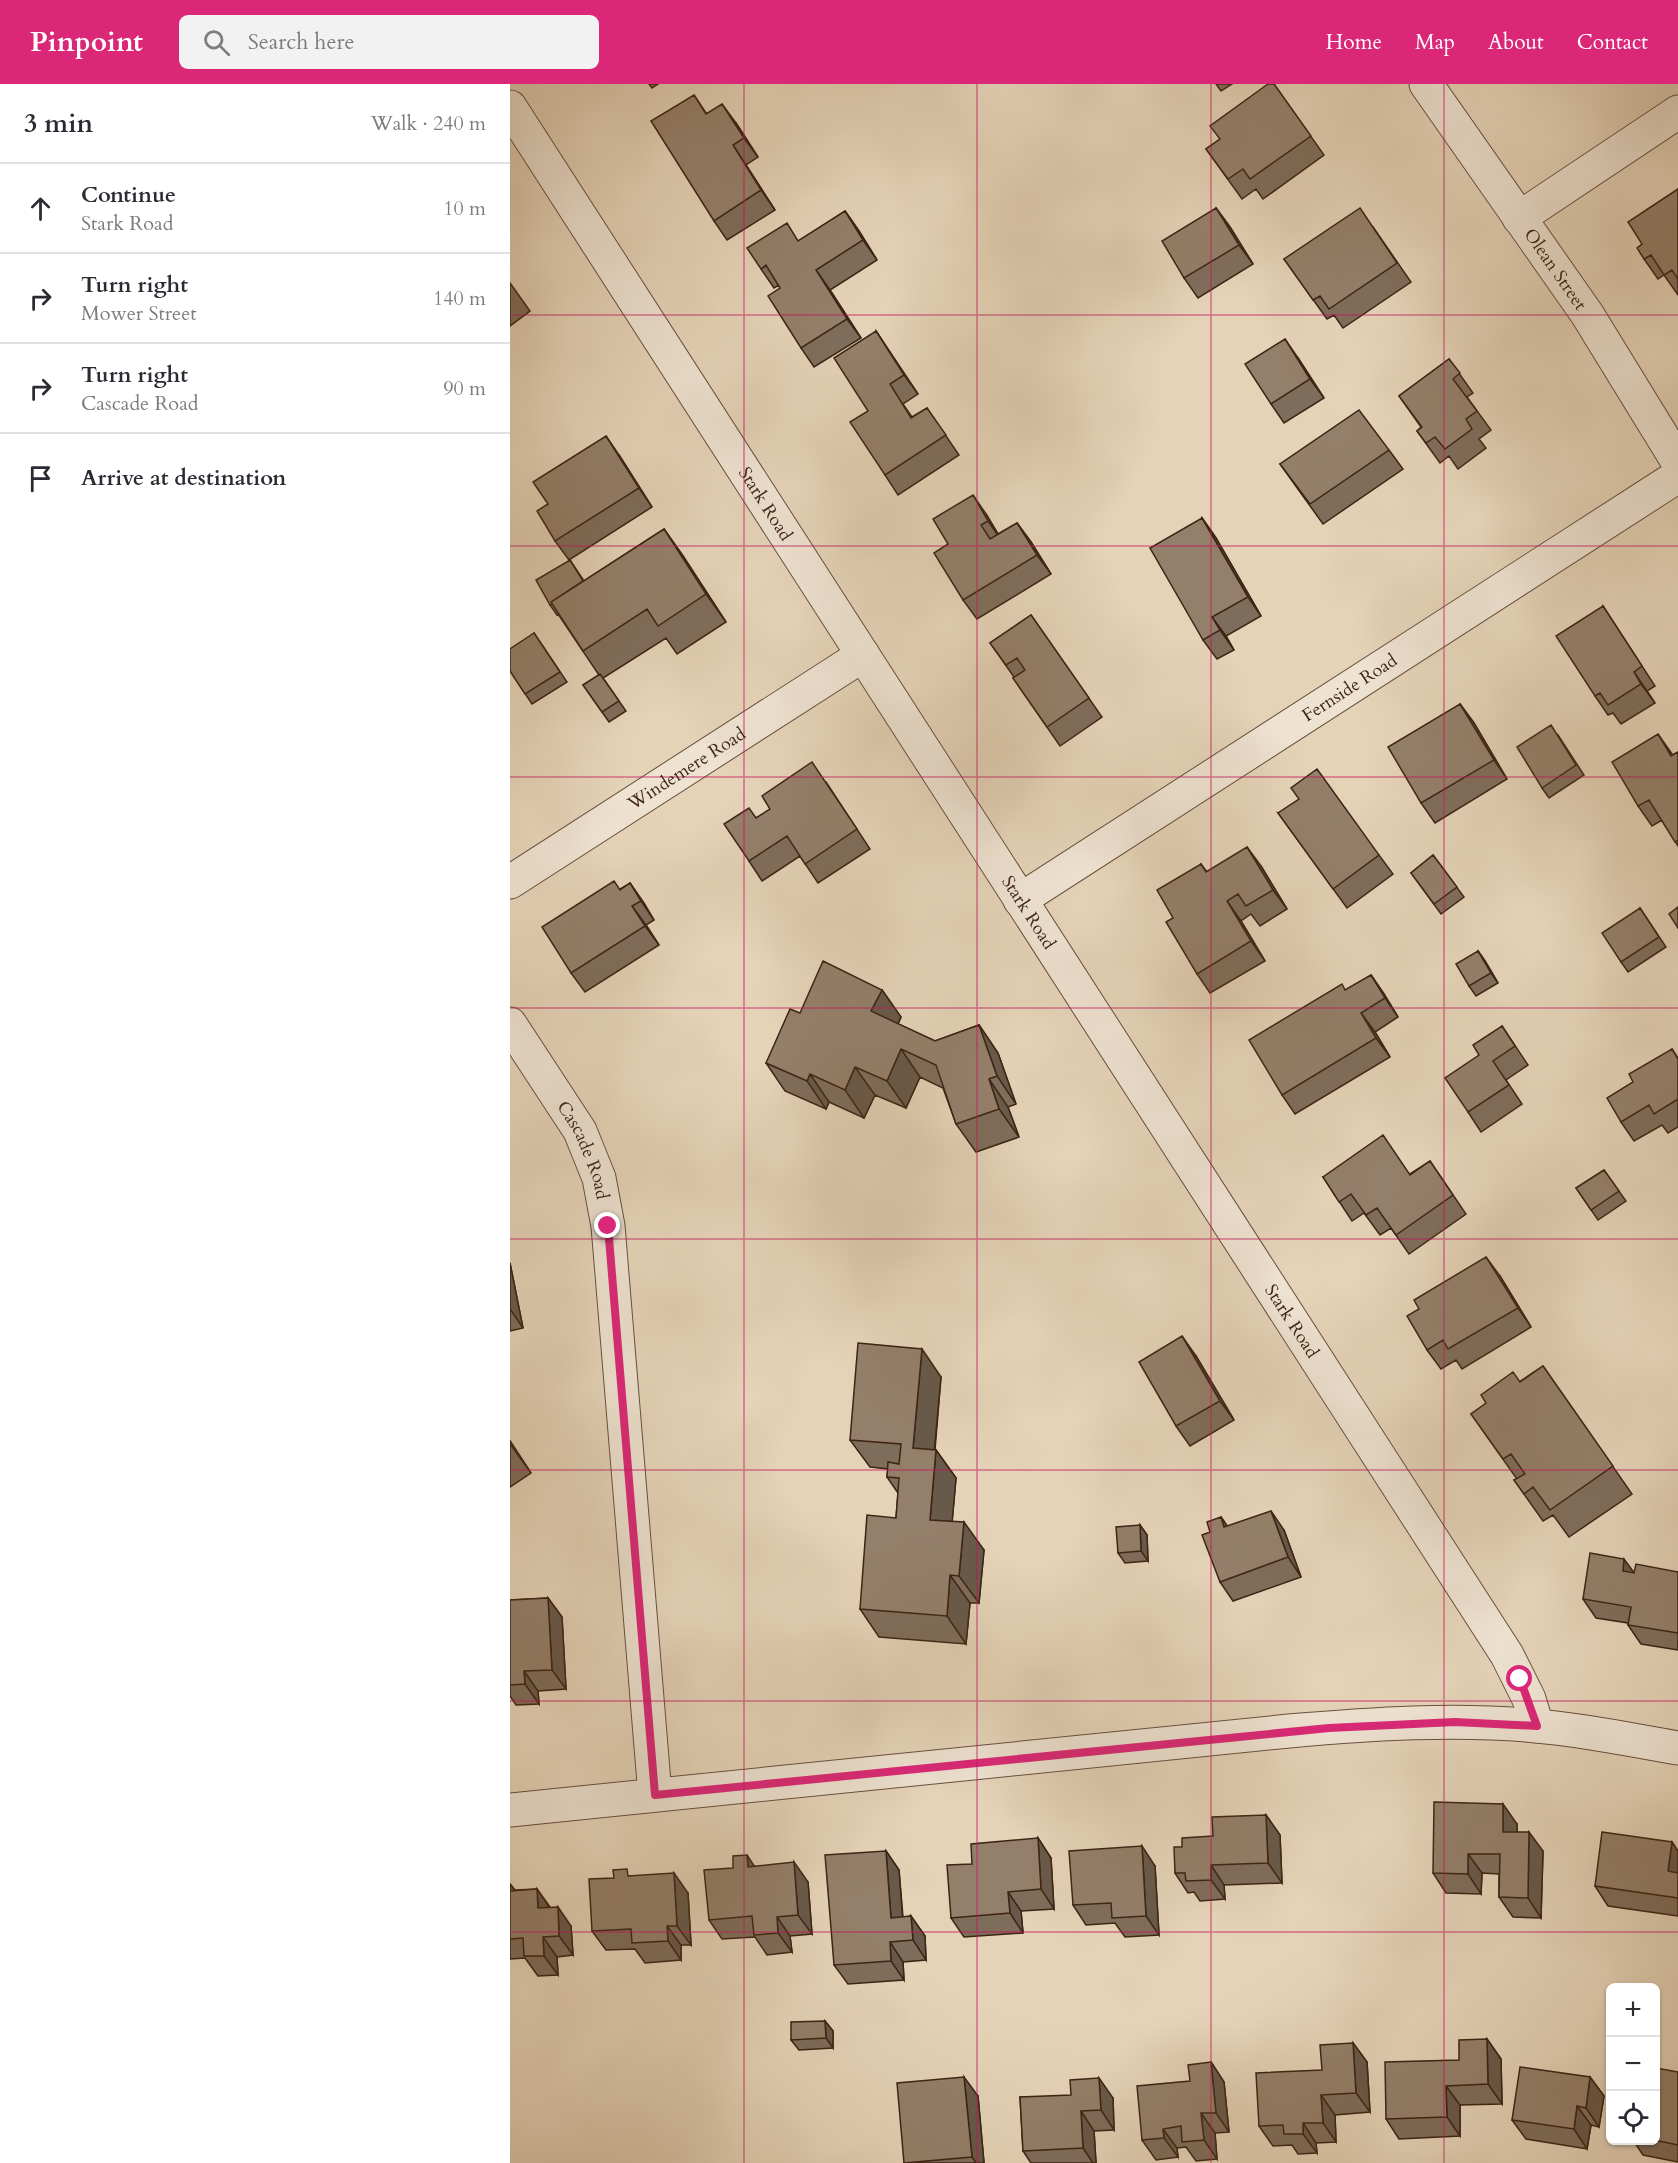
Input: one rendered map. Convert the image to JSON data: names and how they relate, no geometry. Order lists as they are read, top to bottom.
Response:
{
  "streets": {
    "street": [
      "Olean Street",
      "Stark Road",
      "Fernside Road",
      "Windemere Road",
      "Cascade Road"
    ]
  },
  "crossings": [
    ["Stark Road", "Fernside Road"],
    ["Stark Road", "Windemere Road"]
  ],
  "page": {
    "header": "Pinpoint",
    "search": "Search here",
    "nav": [
      "Home",
      "Map",
      "About",
      "Contact"
    ],
    "heading": ["3 min", "Walk · 240 m"],
    "list": [
      ["Continue", "Stark Road", "10 m"],
      ["Turn right", "Mower Street", "140 m"],
      ["Turn right", "Cascade Road", "90 m"],
      "Arrive at destination"
    ],
    "map_buttons": ["+", "−"]
  }
}
